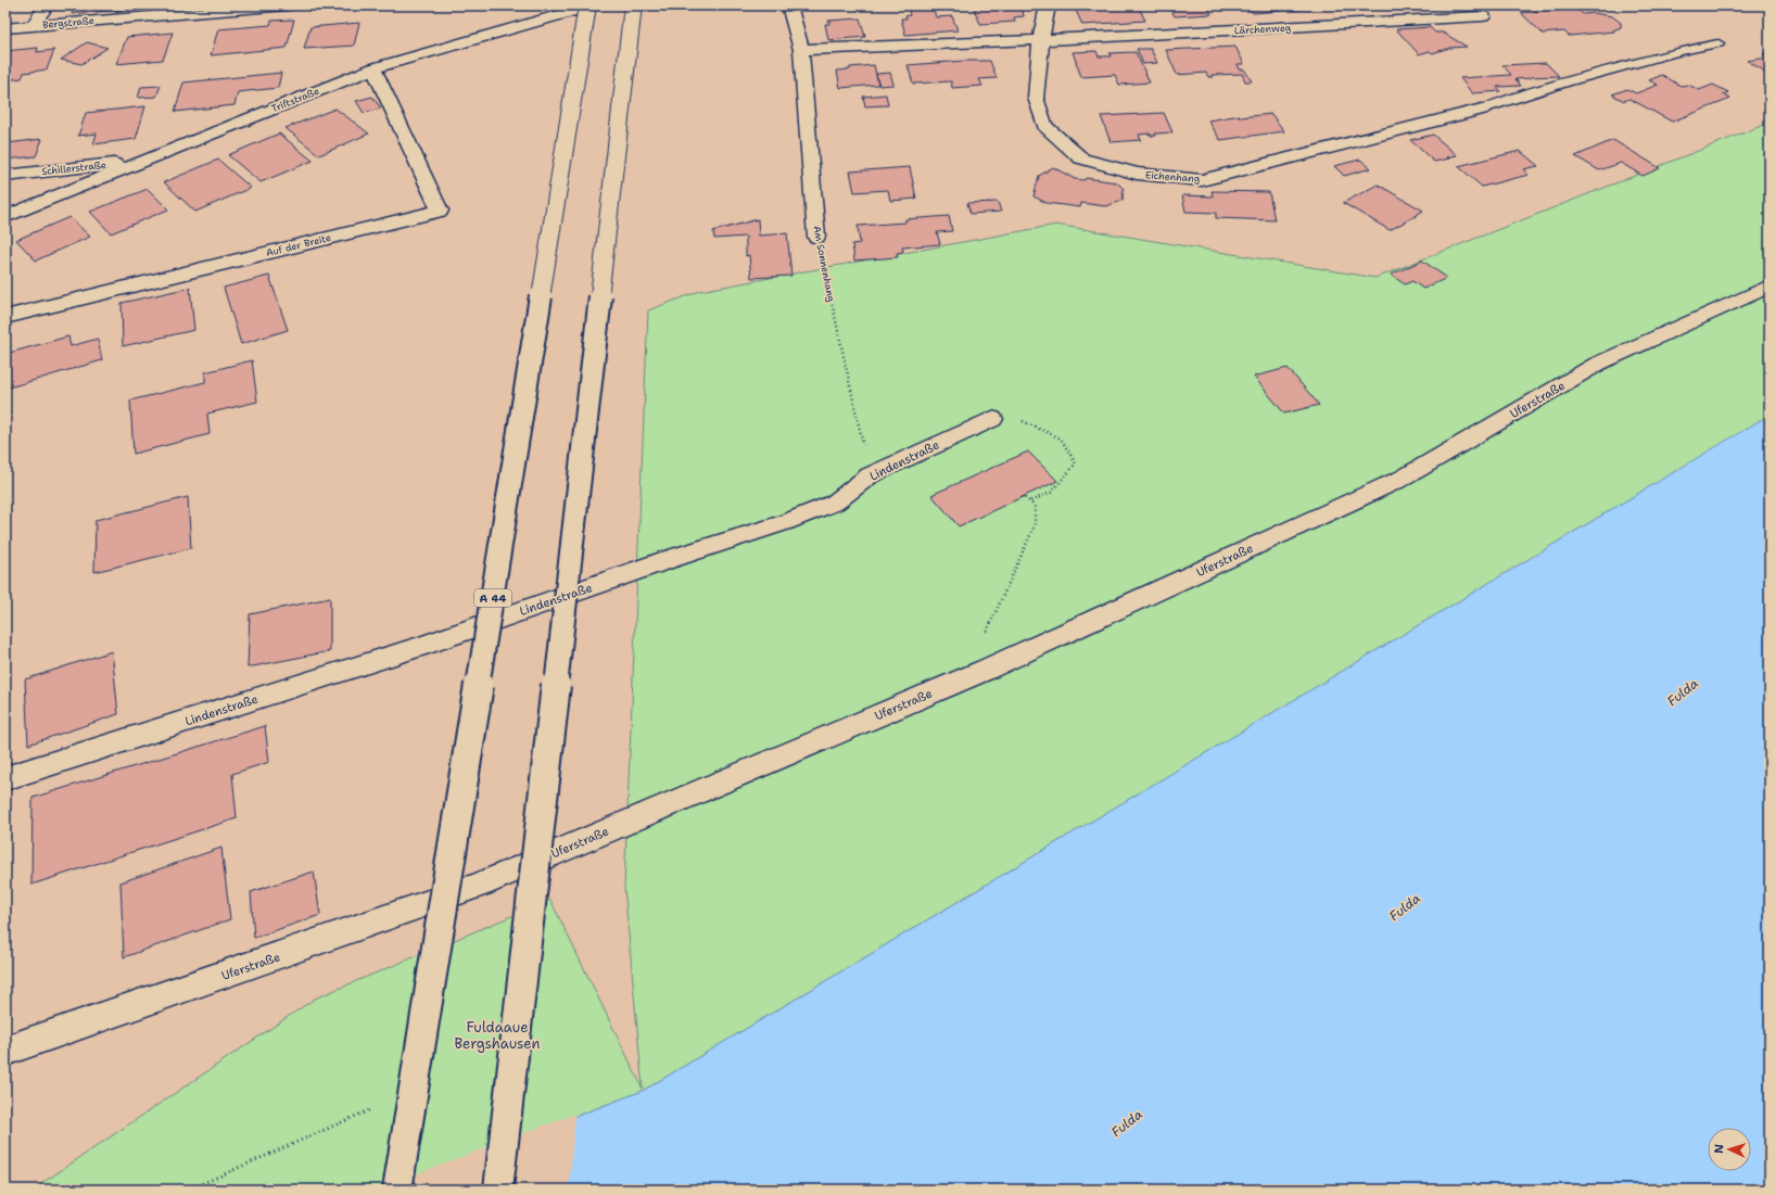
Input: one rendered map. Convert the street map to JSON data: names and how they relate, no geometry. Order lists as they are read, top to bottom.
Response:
{
  "streets": {
    "main road": [
      "Bergstraße",
      "Lärchenweg",
      "Triftstraße",
      "Schillerstraße",
      "Eichenhang",
      "Auf der Breite",
      "Am Sonnenhang",
      "Uferstraße",
      "Lindenstraße",
      "A 44"
    ]
  },
  "crossings": [
    ["Lärchenweg", "Eichenhang"],
    ["Triftstraße", "Schillerstraße"],
    ["Triftstraße", "Auf der Breite"],
    ["Triftstraße", "A 44"],
    ["Am Sonnenhang", "Lindenstraße"]
  ],
  "water": ["Fulda"],
  "parks": ["Fuldaaue Bergshausen"],
  "north": "left"
}
